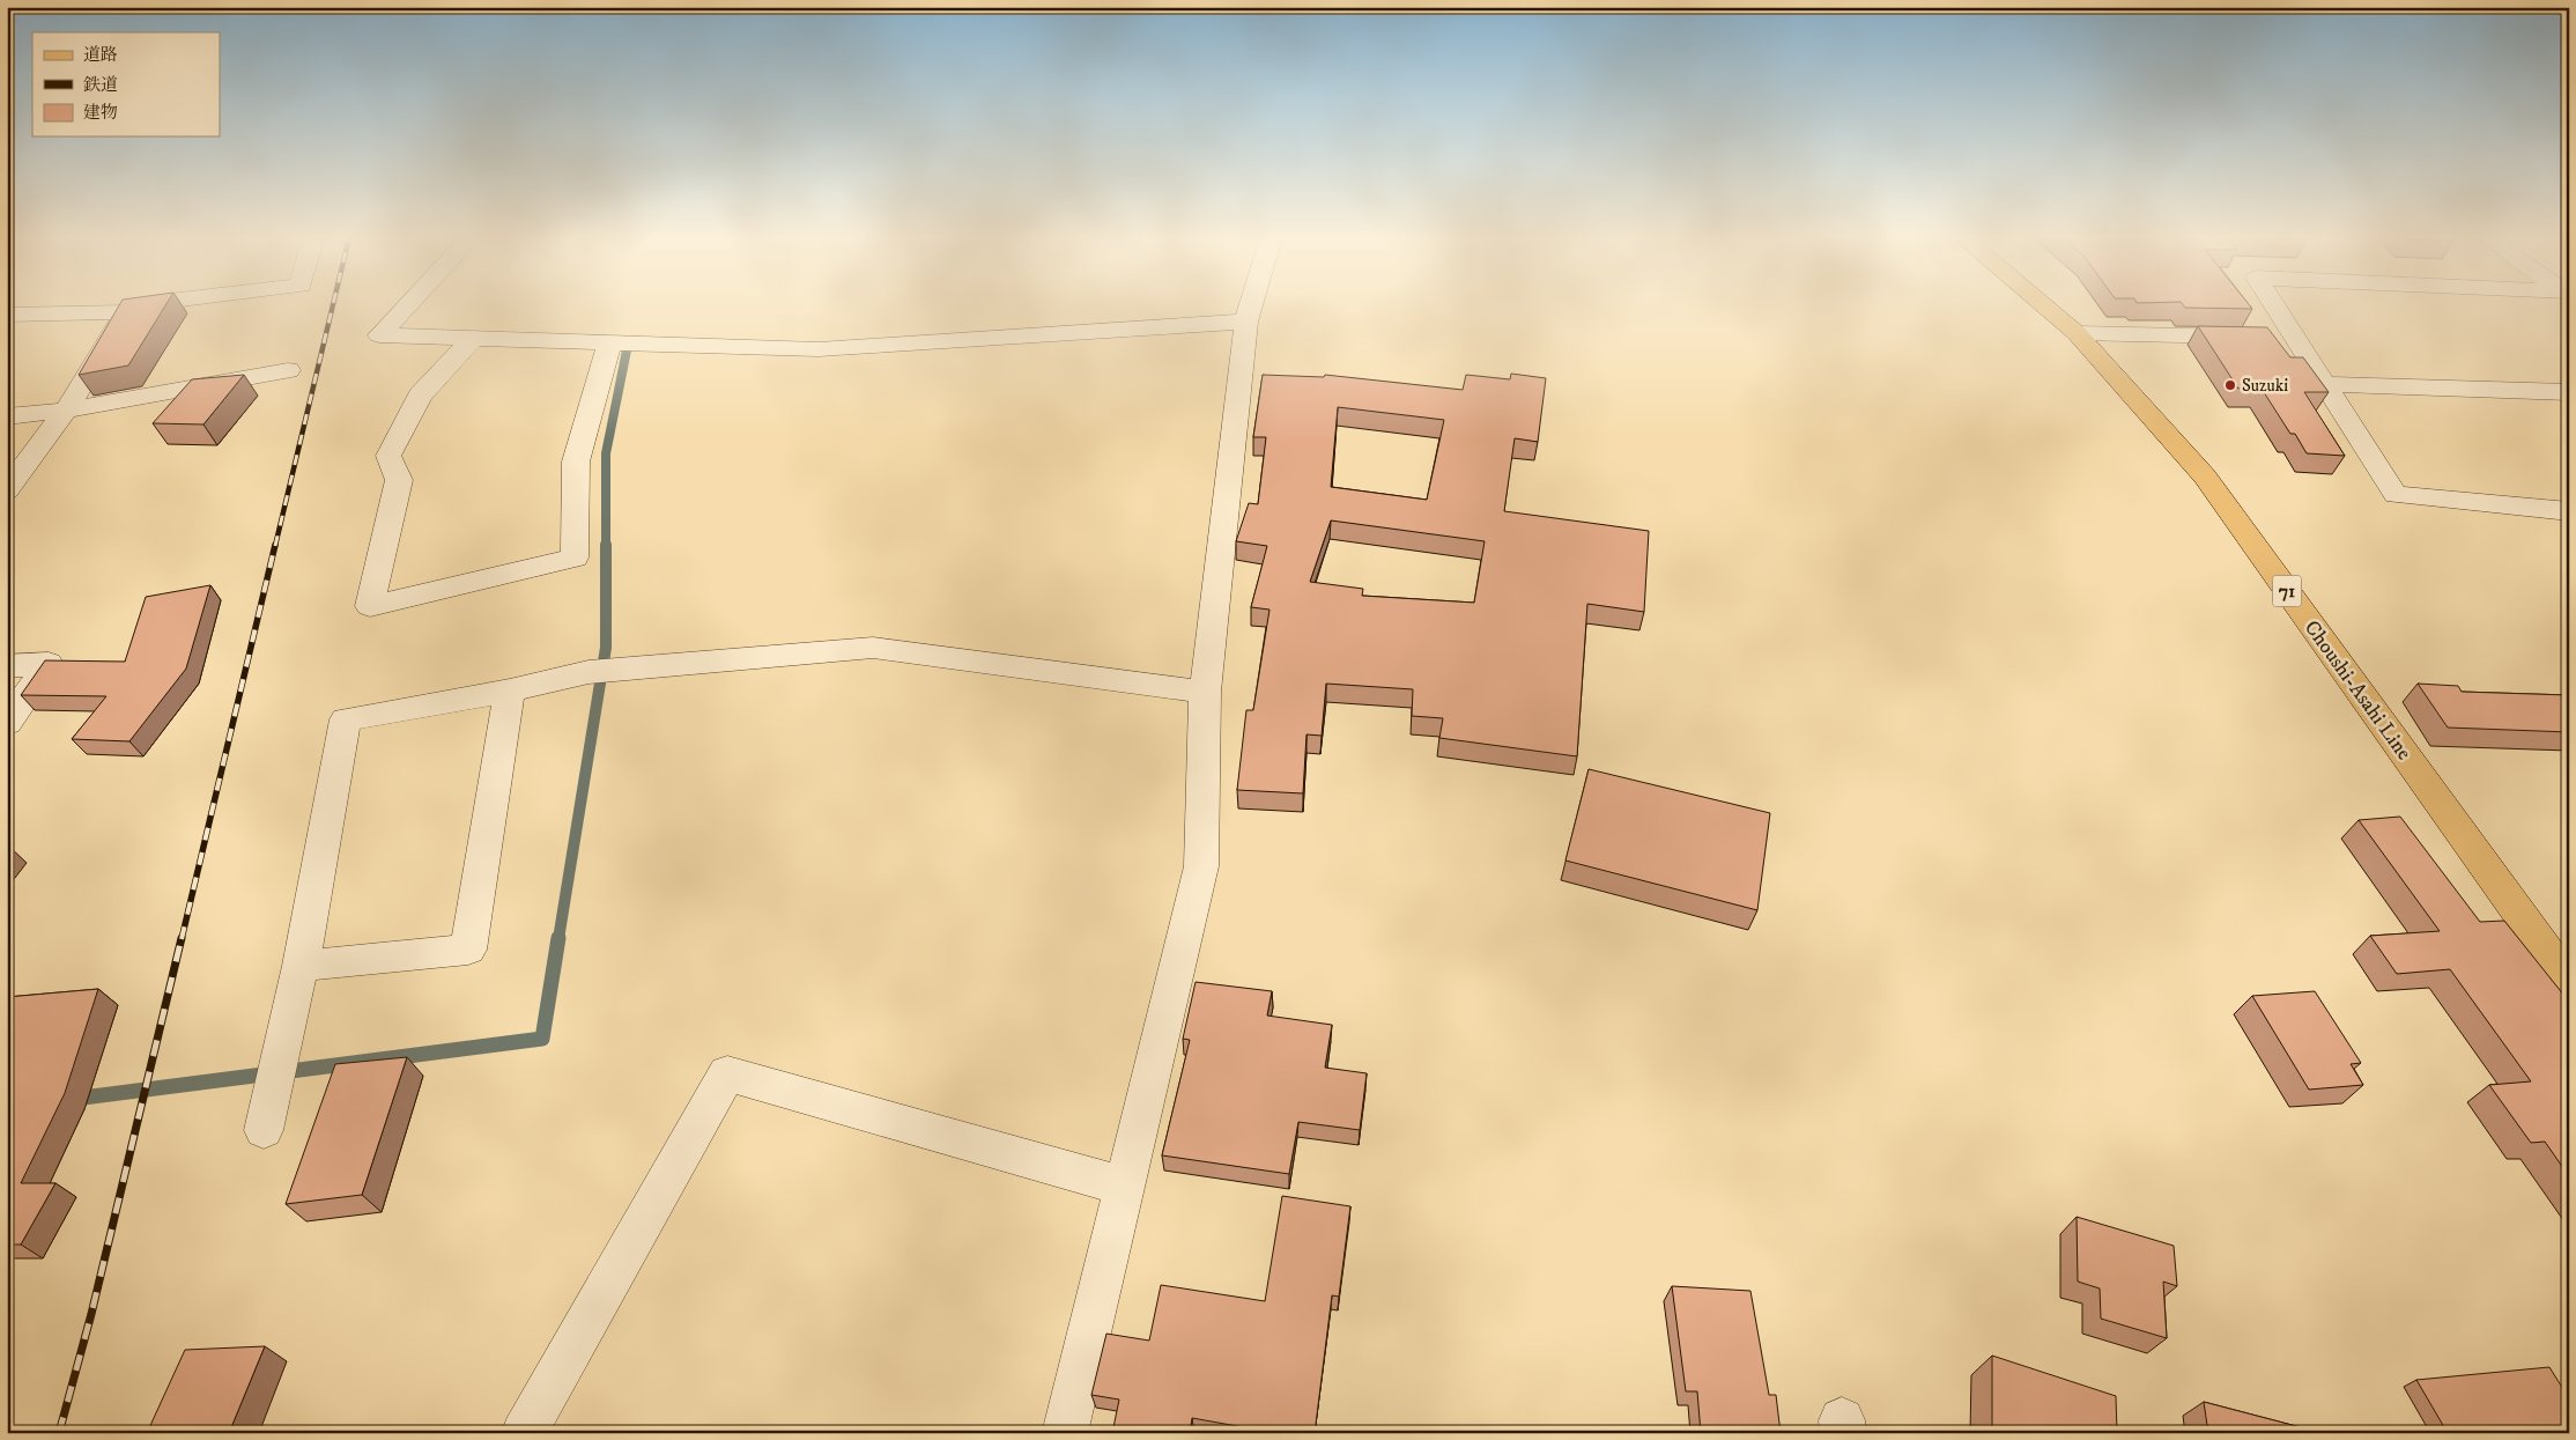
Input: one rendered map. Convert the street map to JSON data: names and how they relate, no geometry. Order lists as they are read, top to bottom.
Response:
{
  "streets": {
    "main road": ["71", "Choushi-Asahi Line"]
  },
  "places": ["Suzuki"],
  "legend": ["道路", "鉄道", "建物"]
}
